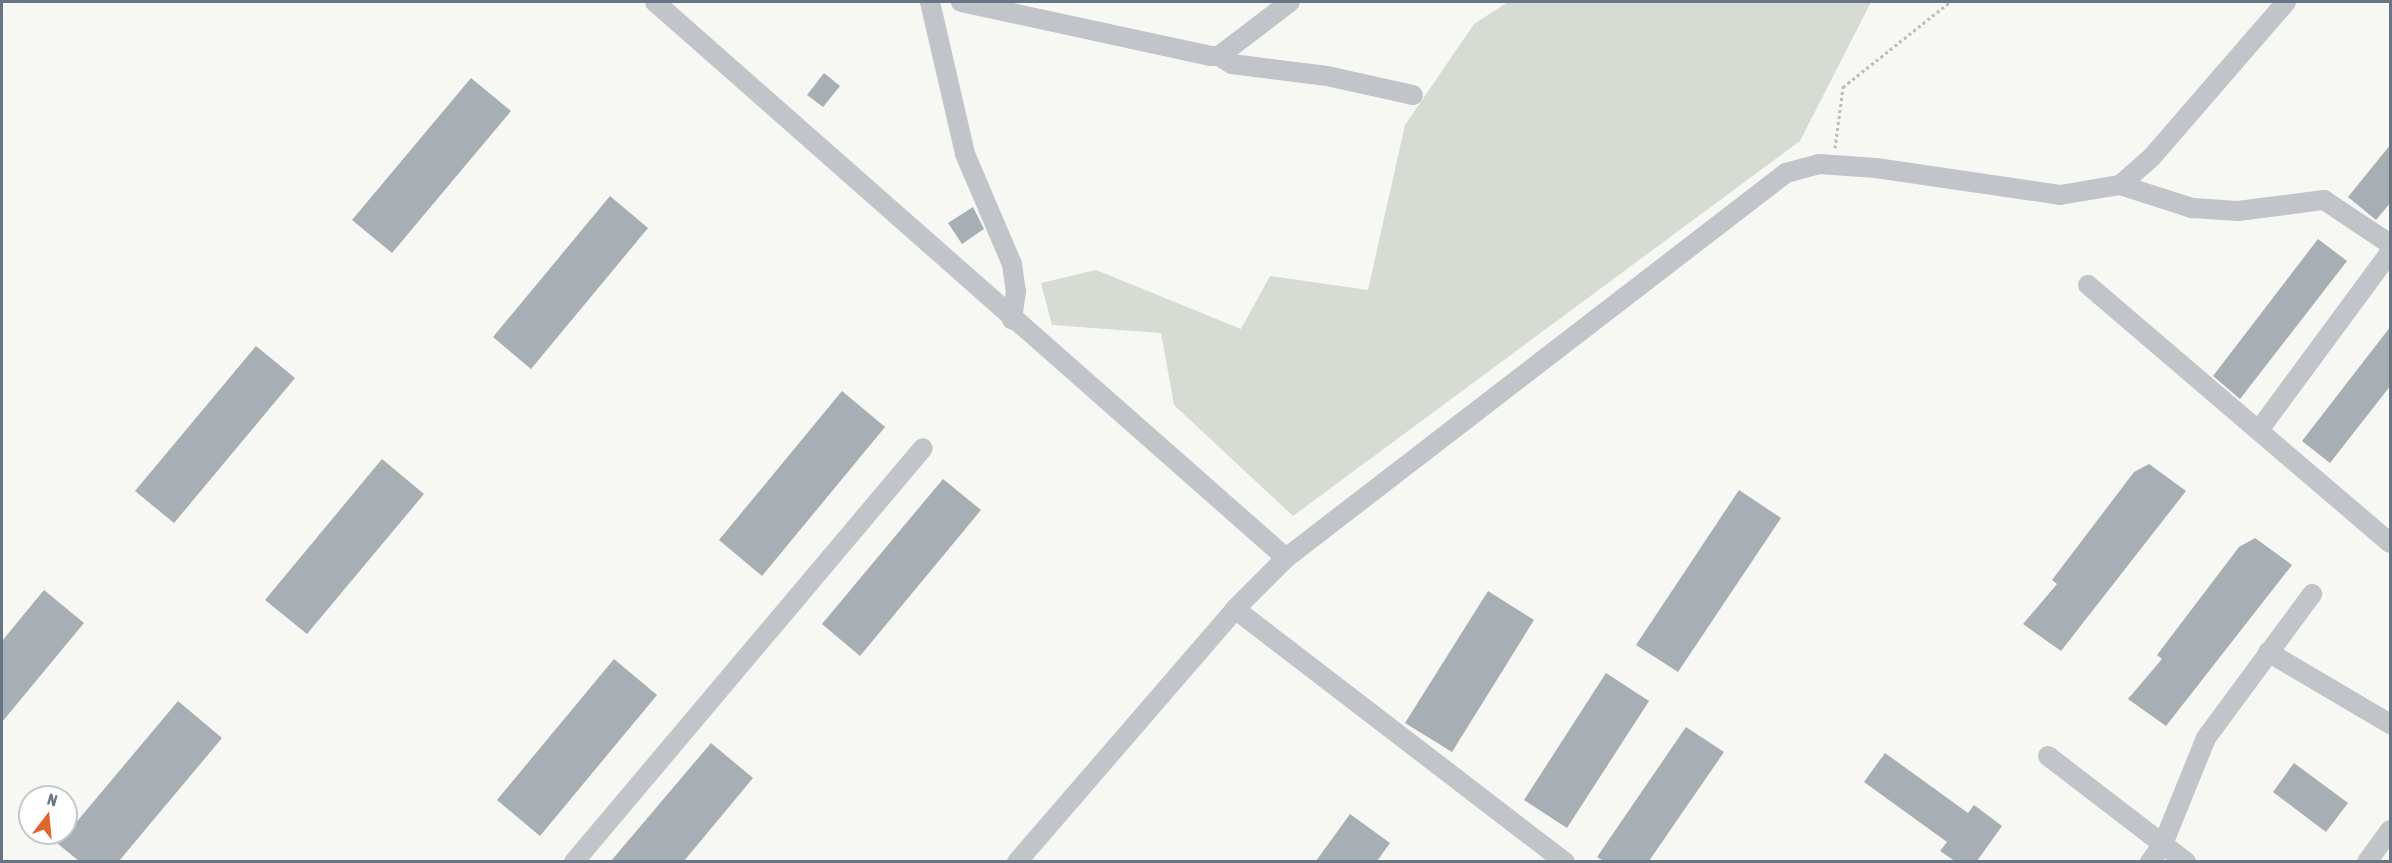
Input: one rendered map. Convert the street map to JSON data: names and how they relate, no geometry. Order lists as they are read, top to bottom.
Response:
{
  "north": "top"
}
